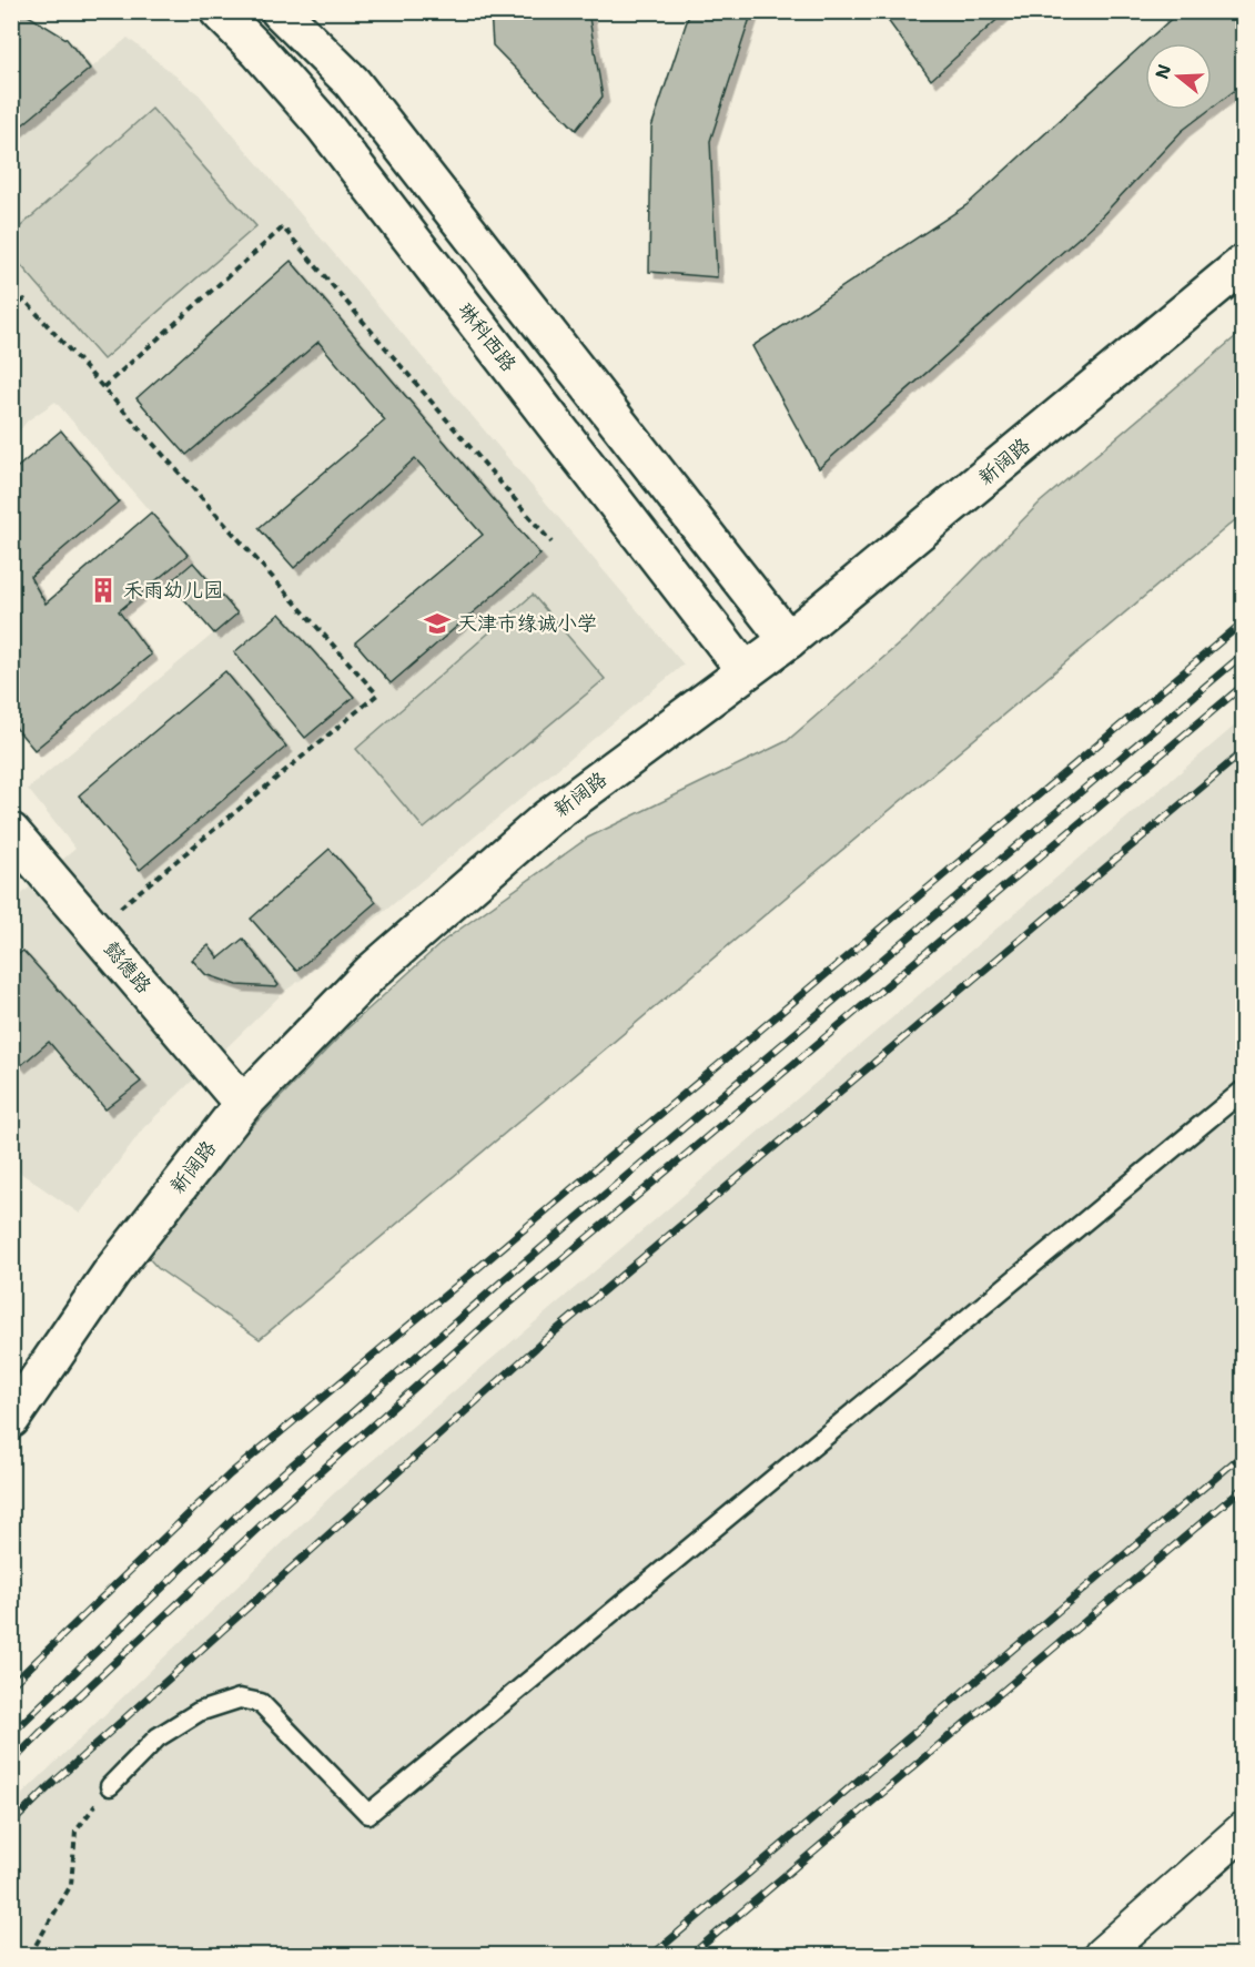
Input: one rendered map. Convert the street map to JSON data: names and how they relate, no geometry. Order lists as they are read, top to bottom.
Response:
{
  "streets": {
    "street": ["琳科西路", "新阔路", "懿德路"]
  },
  "crossings": [
    ["琳科西路", "新阔路"],
    ["新阔路", "懿德路"]
  ],
  "places": {
    "building": ["禾雨幼儿园"],
    "school or university": ["天津市缘诚小学"]
  },
  "north": "left"
}
